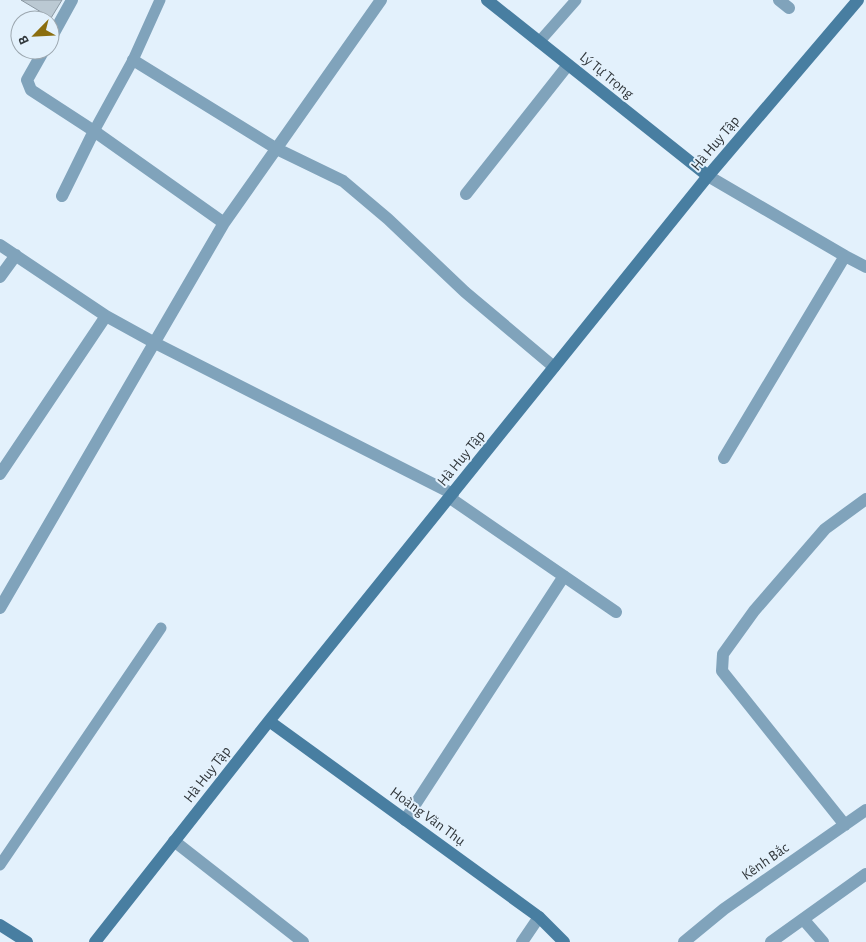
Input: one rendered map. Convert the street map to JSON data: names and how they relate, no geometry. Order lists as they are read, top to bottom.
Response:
{
  "streets": {
    "main road": ["Lý Tự Trọng", "Hà Huy Tập", "Hoàng Văn Thụ"],
    "street": ["Kênh Bắc"]
  },
  "crossings": [
    ["Lý Tự Trọng", "Hà Huy Tập"],
    ["Hà Huy Tập", "Hoàng Văn Thụ"]
  ],
  "north": "bottom left"
}
